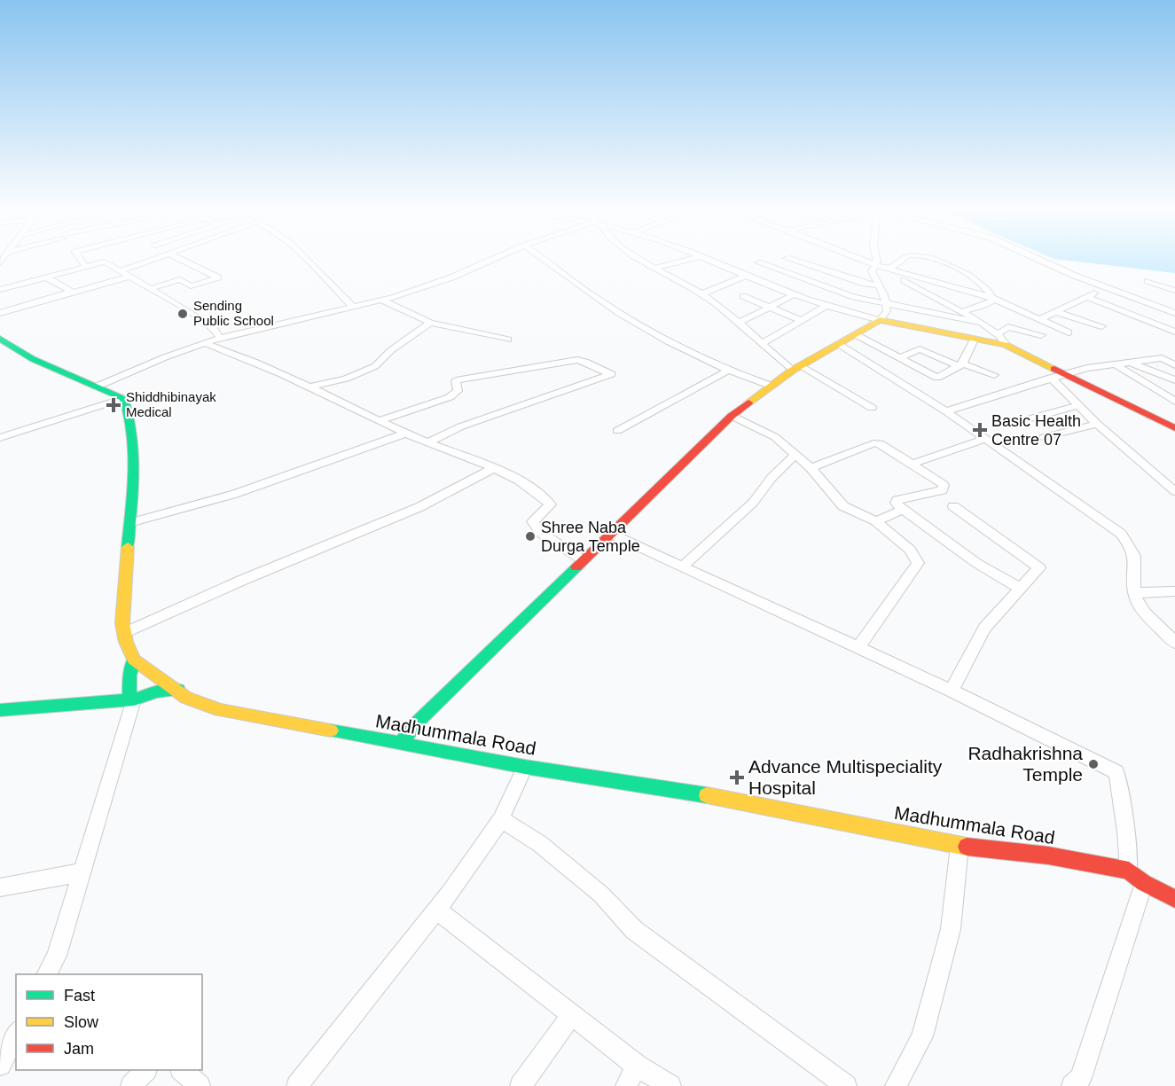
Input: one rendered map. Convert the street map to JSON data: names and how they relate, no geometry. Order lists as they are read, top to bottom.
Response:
{
  "streets": {
    "street": ["Madhummala Road"]
  },
  "places": {
    "other": ["Sending Public School", "Shree Naba Durga Temple", "Radhakrishna Temple"],
    "health": ["Shiddhibinayak Medical", "Basic Health Centre 07", "Advance Multispeciality Hospital"]
  },
  "legend": ["Fast", "Slow", "Jam"]
}
